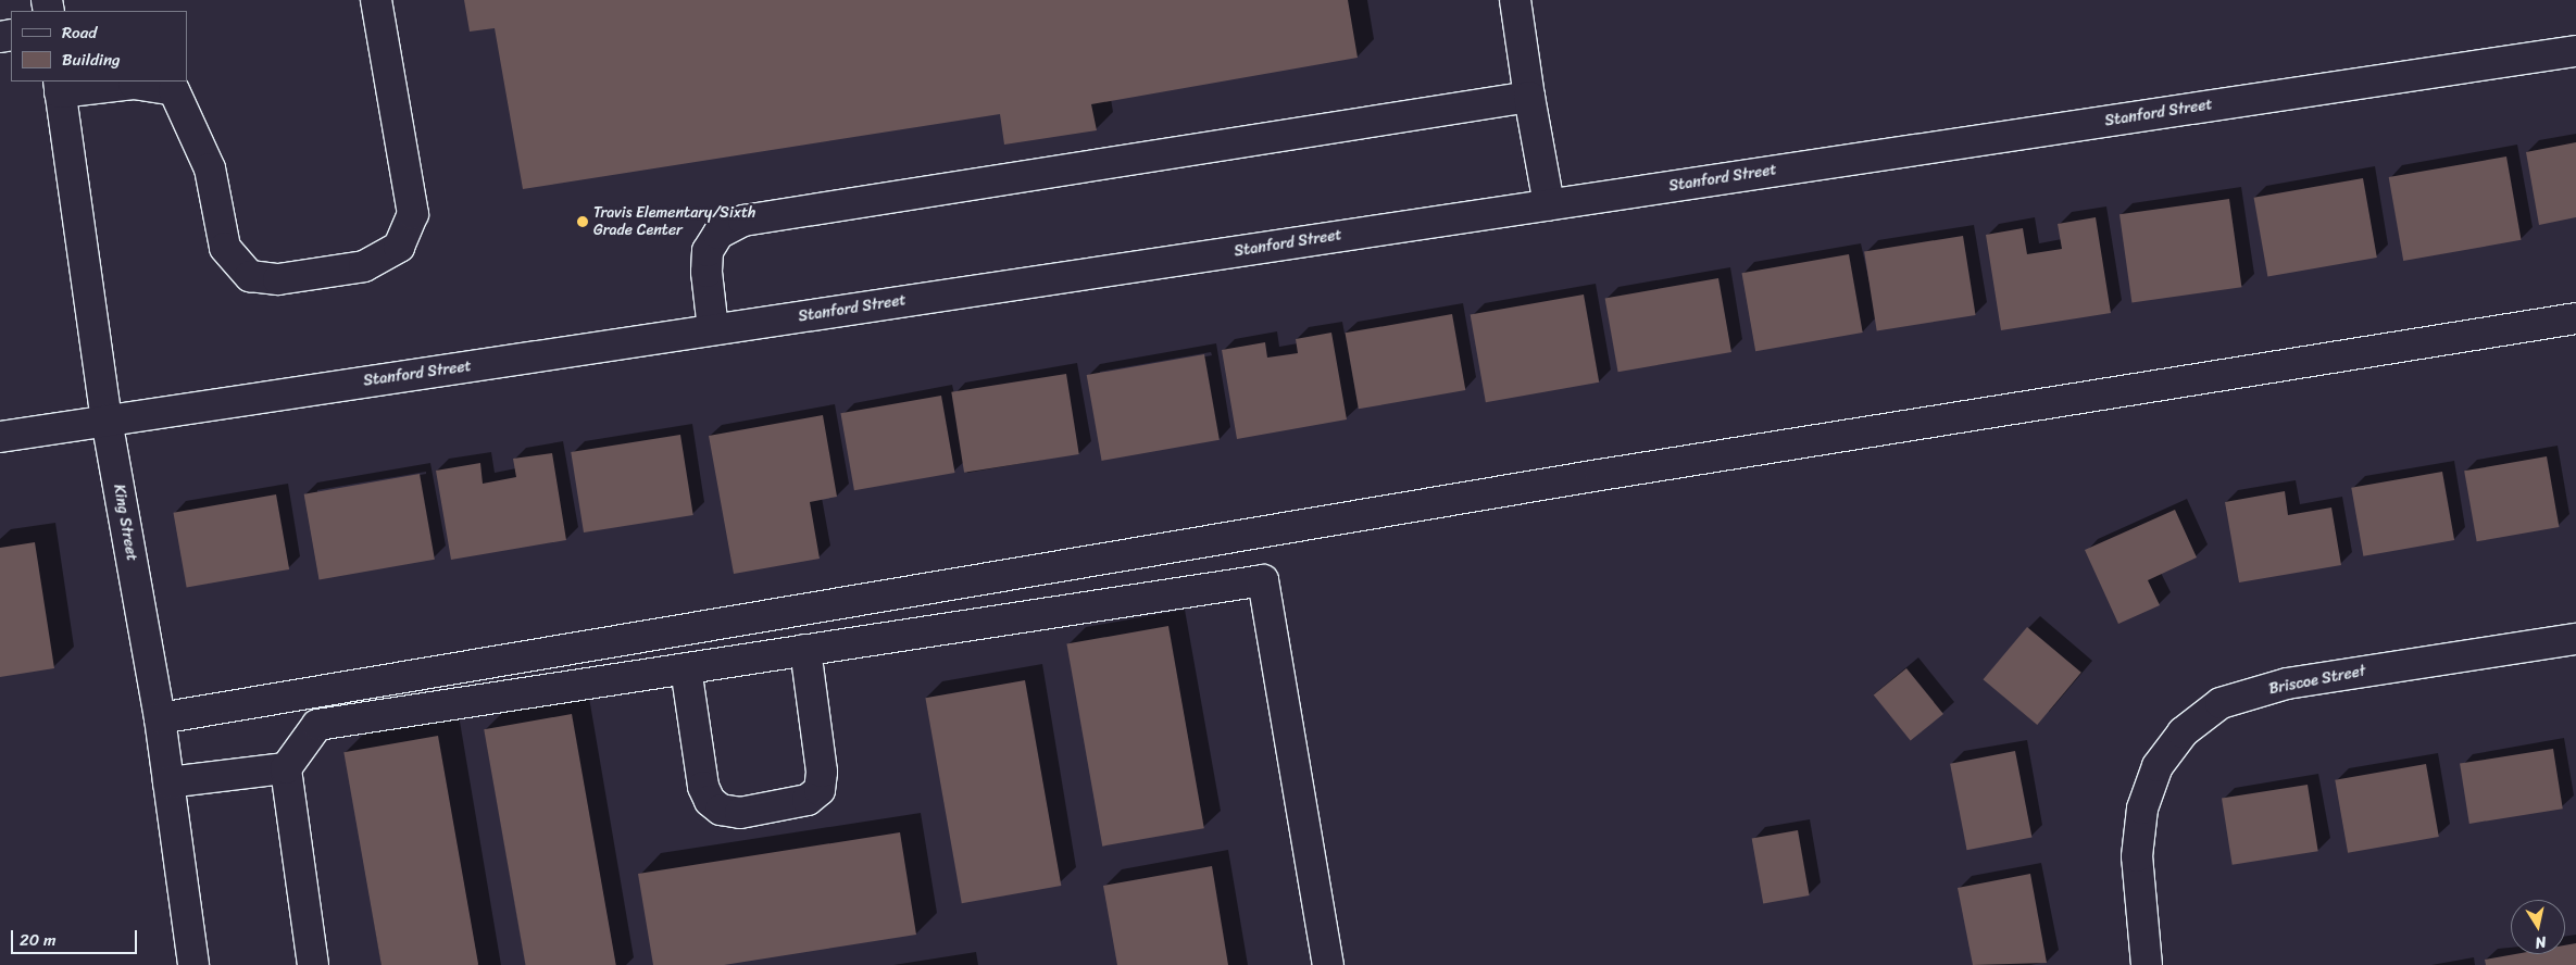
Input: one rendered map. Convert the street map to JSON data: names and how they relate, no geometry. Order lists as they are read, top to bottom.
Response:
{
  "streets": {
    "street": ["Stanford Street", "King Street", "Briscoe Street"]
  },
  "crossings": [
    ["Stanford Street", "King Street"]
  ],
  "places": ["Travis Elementary/Sixth Grade Center"],
  "legend": ["Road", "Building"],
  "scale_bar": "20 m",
  "north": "bottom"
}
